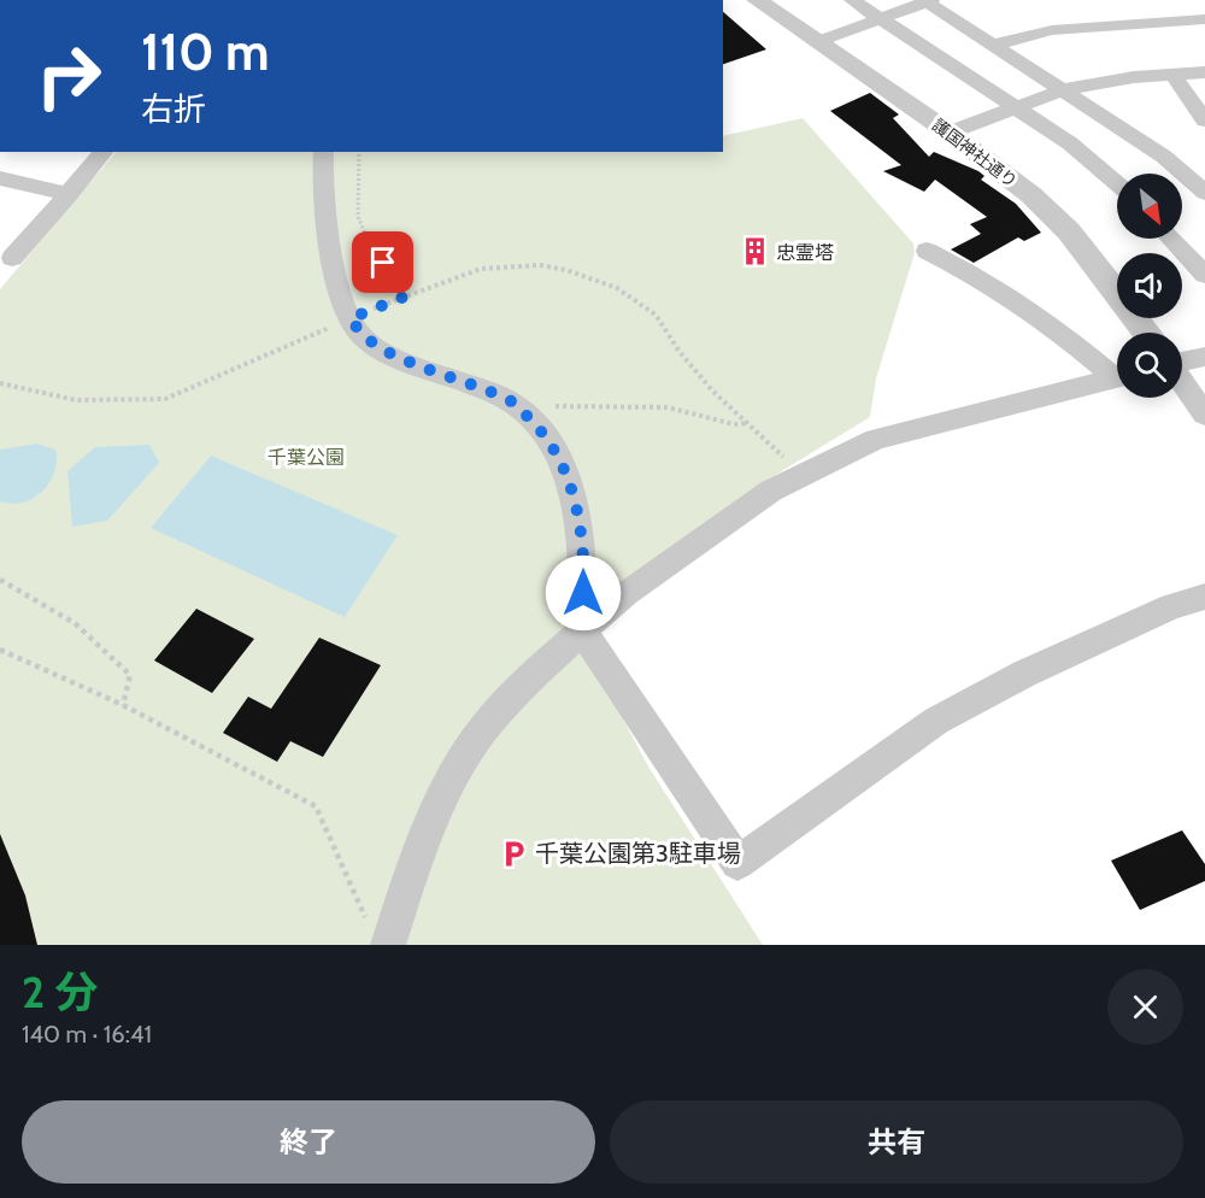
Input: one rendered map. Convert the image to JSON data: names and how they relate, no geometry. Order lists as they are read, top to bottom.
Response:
{
  "streets": {
    "street": ["護国神社通り"]
  },
  "parks": ["千葉公園"],
  "places": {
    "building": ["忠霊塔"],
    "parking": ["千葉公園第3駐車場"]
  },
  "north": "bottom right",
  "page": {
    "turn": ["110 m", "右折"],
    "heading": ["2 分", "140 m · 16:41"],
    "buttons": ["終了", "共有"]
  }
}
